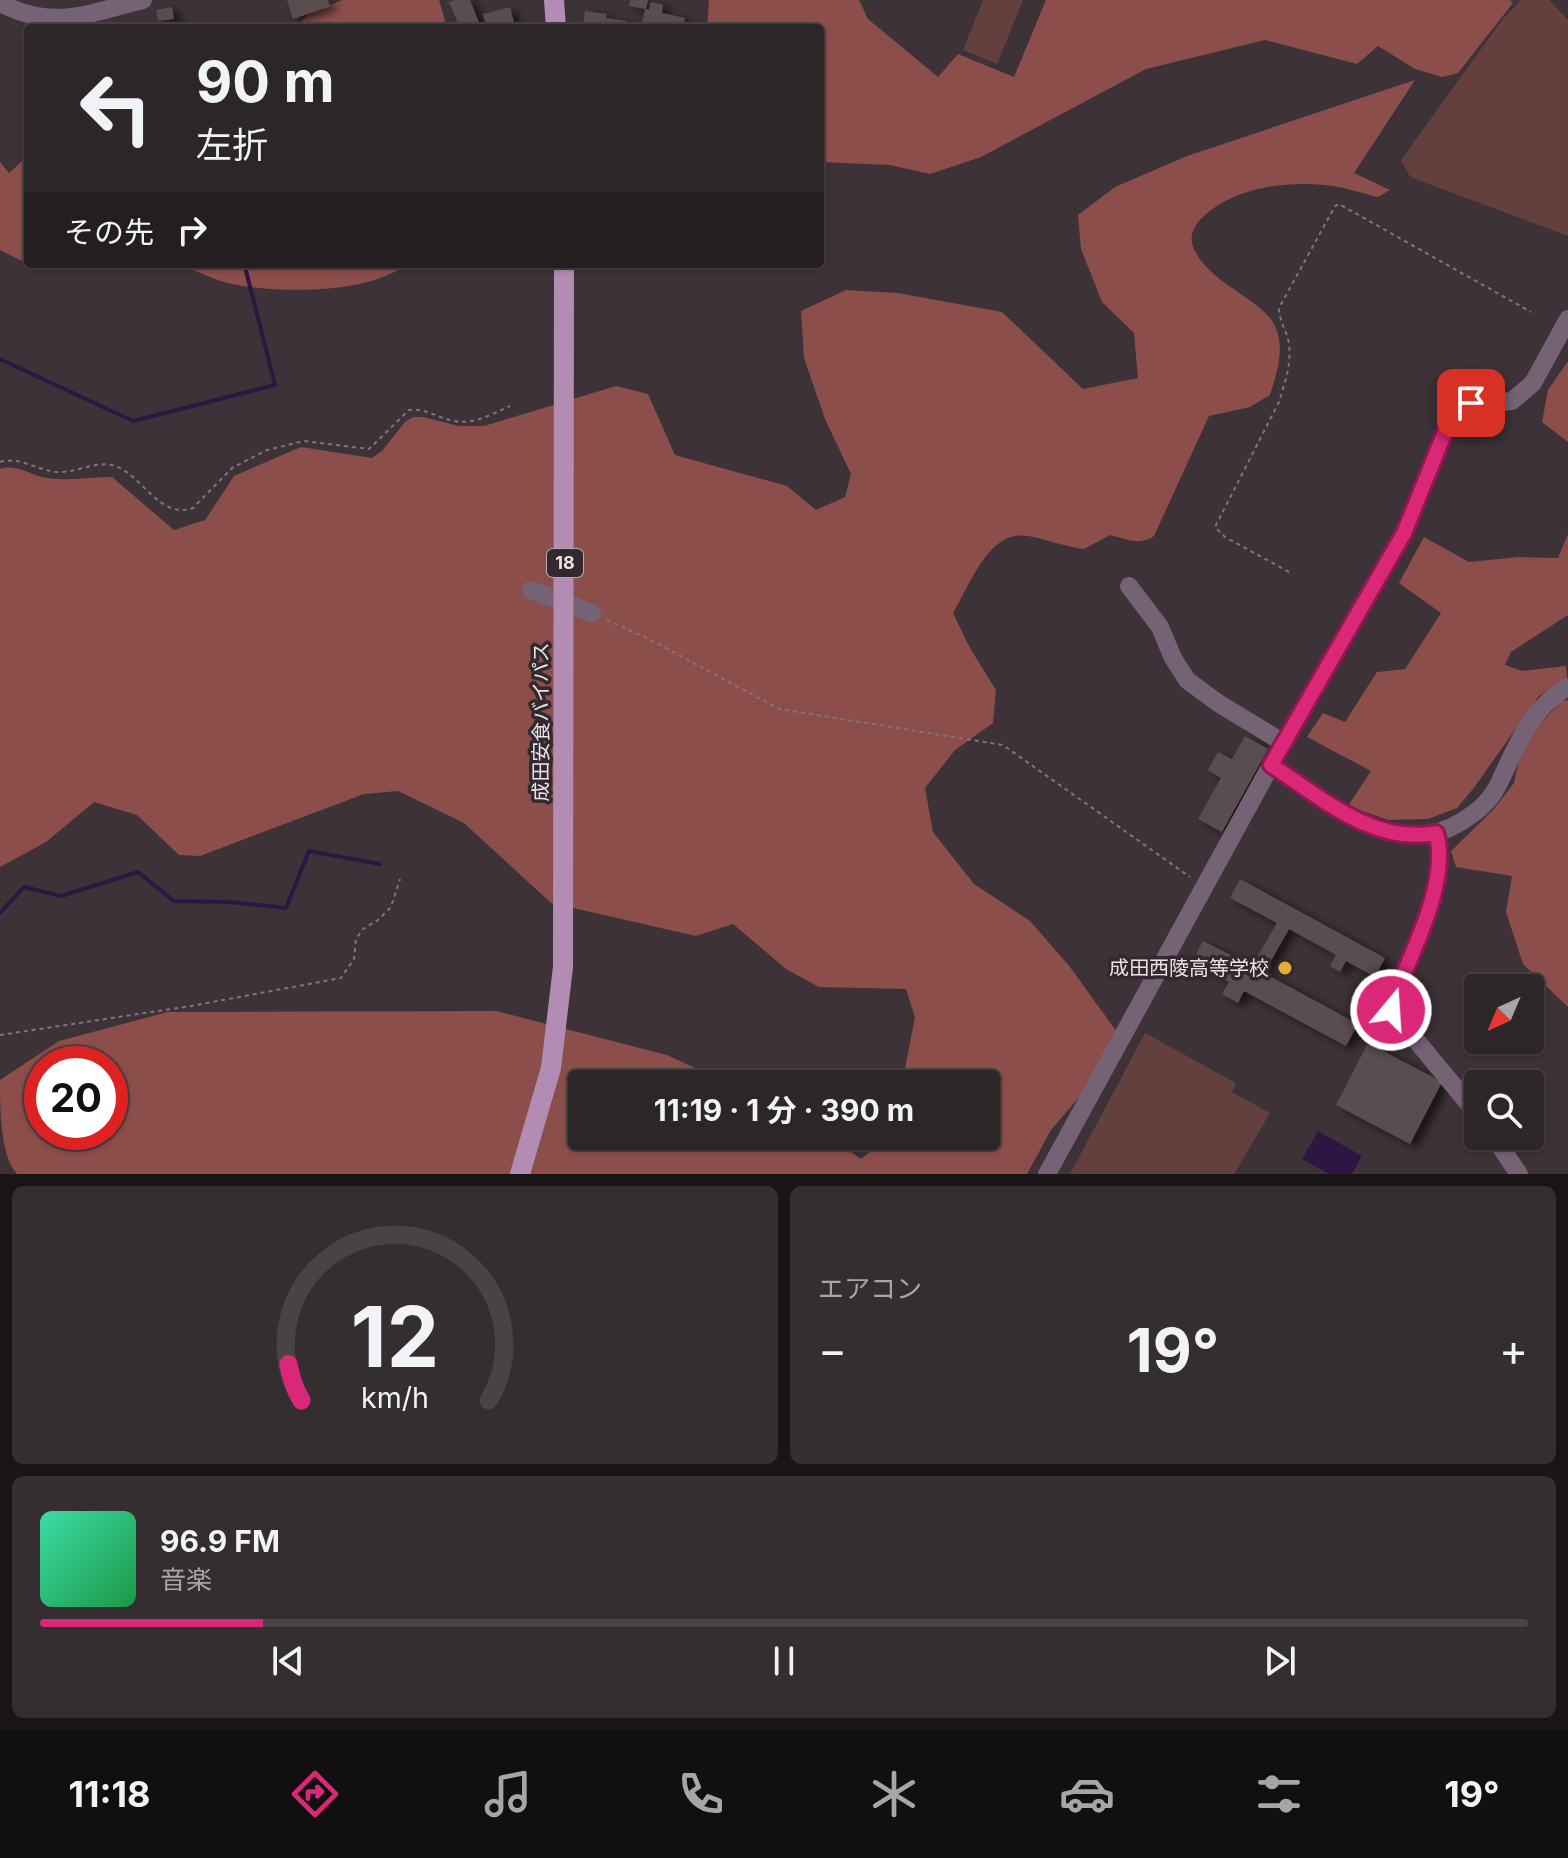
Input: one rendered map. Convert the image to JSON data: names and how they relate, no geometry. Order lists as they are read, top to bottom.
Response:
{
  "streets": {
    "main road": ["18", "成田安食バイパス"]
  },
  "places": ["成田西陵高等学校"],
  "north": "bottom left",
  "page": {
    "turn": ["90 m", "左折"],
    "then": "その先",
    "limit": "20",
    "trip": "11:19 · 1 分 · 390 m",
    "tile": "エアコン",
    "heat": ["−", "19°", "+"],
    "song": ["96.9 FM", "音楽"],
    "tabs": ["11:18", "19°"],
    "gauge": ["12", "km/h"]
  }
}
